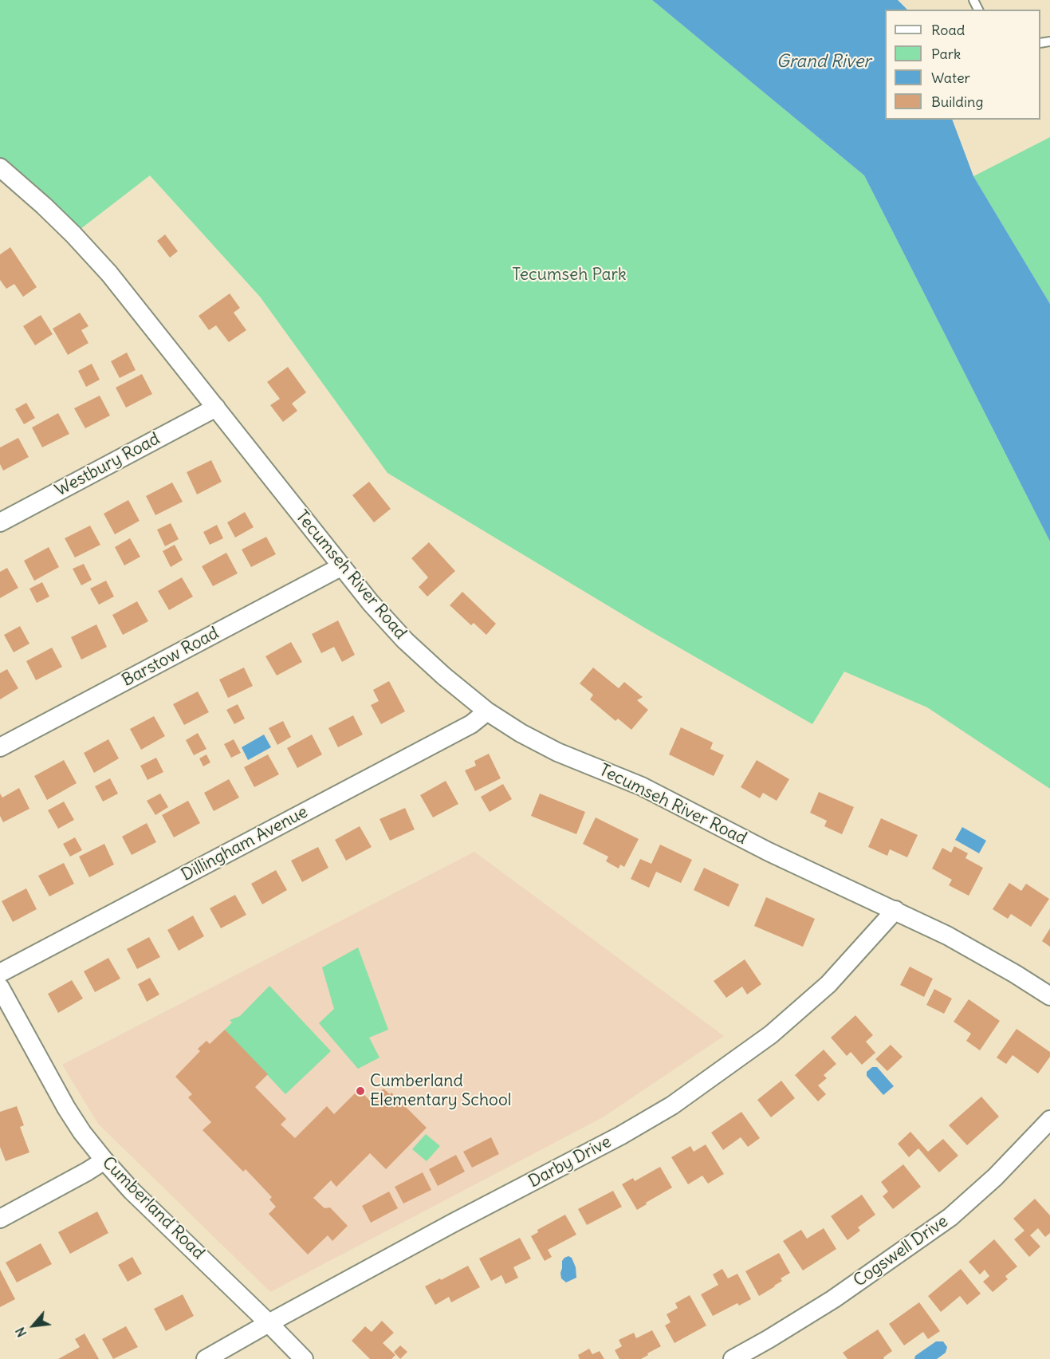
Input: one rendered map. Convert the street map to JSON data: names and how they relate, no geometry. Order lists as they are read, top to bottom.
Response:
{
  "streets": {
    "street": [
      "Westbury Road",
      "Tecumseh River Road",
      "Barstow Road",
      "Dillingham Avenue",
      "Darby Drive",
      "Cumberland Road",
      "Cogswell Drive"
    ]
  },
  "crossings": [
    ["Westbury Road", "Tecumseh River Road"],
    ["Tecumseh River Road", "Barstow Road"],
    ["Tecumseh River Road", "Dillingham Avenue"],
    ["Tecumseh River Road", "Darby Drive"],
    ["Darby Drive", "Cumberland Road"]
  ],
  "water": ["Grand River"],
  "parks": ["Tecumseh Park"],
  "places": ["Cumberland Elementary School"],
  "legend": [
    "Road",
    "Park",
    "Water",
    "Building"
  ],
  "north": "bottom left"
}
